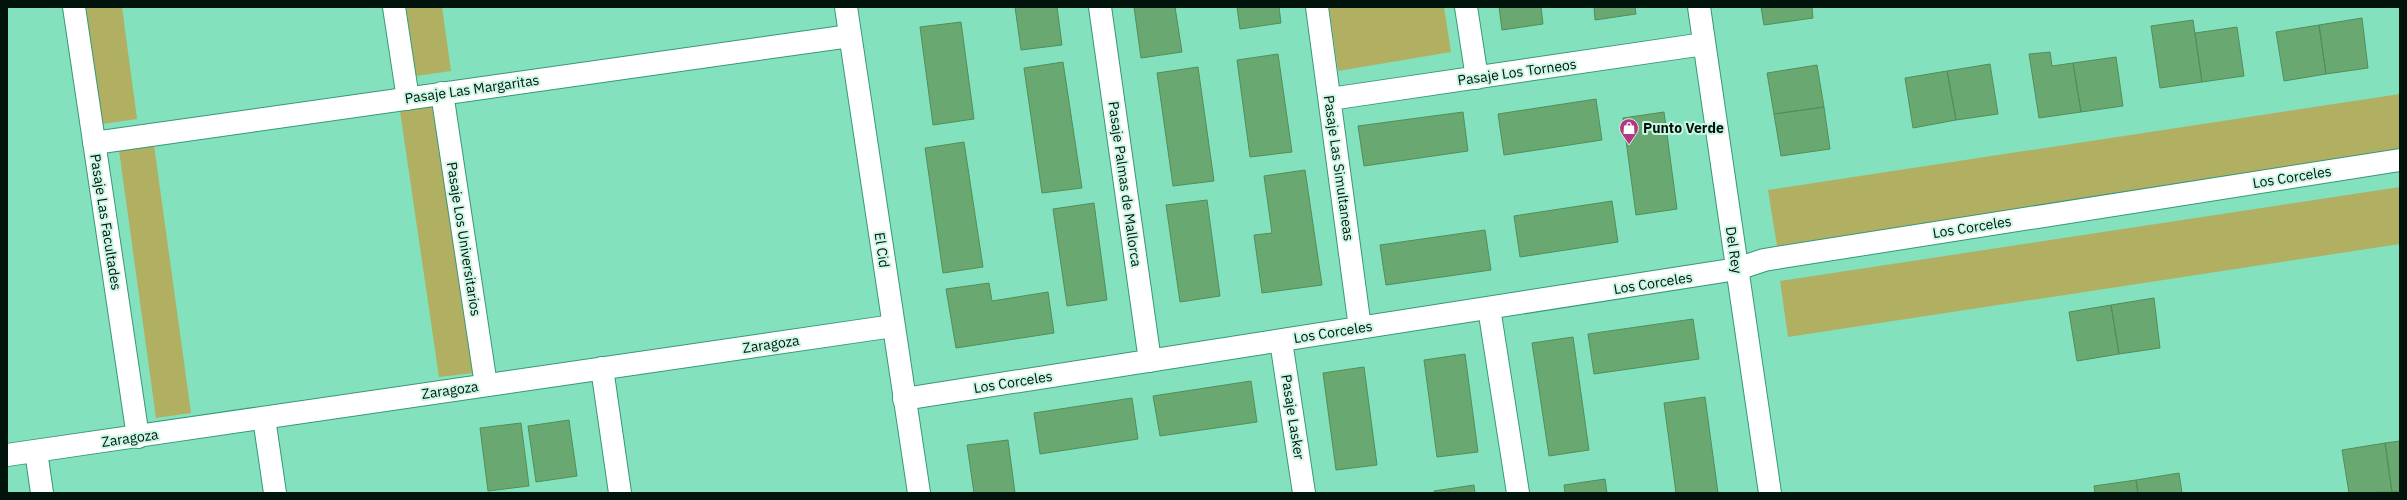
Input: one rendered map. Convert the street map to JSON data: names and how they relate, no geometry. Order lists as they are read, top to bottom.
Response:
{
  "streets": {
    "street": [
      "Pasaje Los Torneos",
      "Pasaje Las Margaritas",
      "Pasaje Las Simultaneas",
      "Los Corceles",
      "Pasaje Palmas de Mallorca",
      "Pasaje Las Facultades",
      "Pasaje Los Universitarios",
      "El Cid",
      "Del Rey",
      "Zaragoza",
      "Pasaje Lasker"
    ]
  },
  "crossings": [
    ["Pasaje Los Torneos", "Pasaje Las Simultaneas"],
    ["Pasaje Los Torneos", "Del Rey"],
    ["Pasaje Las Margaritas", "Pasaje Las Facultades"],
    ["Pasaje Las Margaritas", "Pasaje Los Universitarios"],
    ["Pasaje Las Margaritas", "El Cid"],
    ["Pasaje Las Simultaneas", "Los Corceles"],
    ["Los Corceles", "Pasaje Palmas de Mallorca"],
    ["Los Corceles", "El Cid"],
    ["Los Corceles", "Del Rey"],
    ["Los Corceles", "Pasaje Lasker"],
    ["Pasaje Las Facultades", "Zaragoza"],
    ["Pasaje Los Universitarios", "Zaragoza"],
    ["El Cid", "Zaragoza"]
  ],
  "places": {
    "shop": ["Punto Verde"]
  }
}
